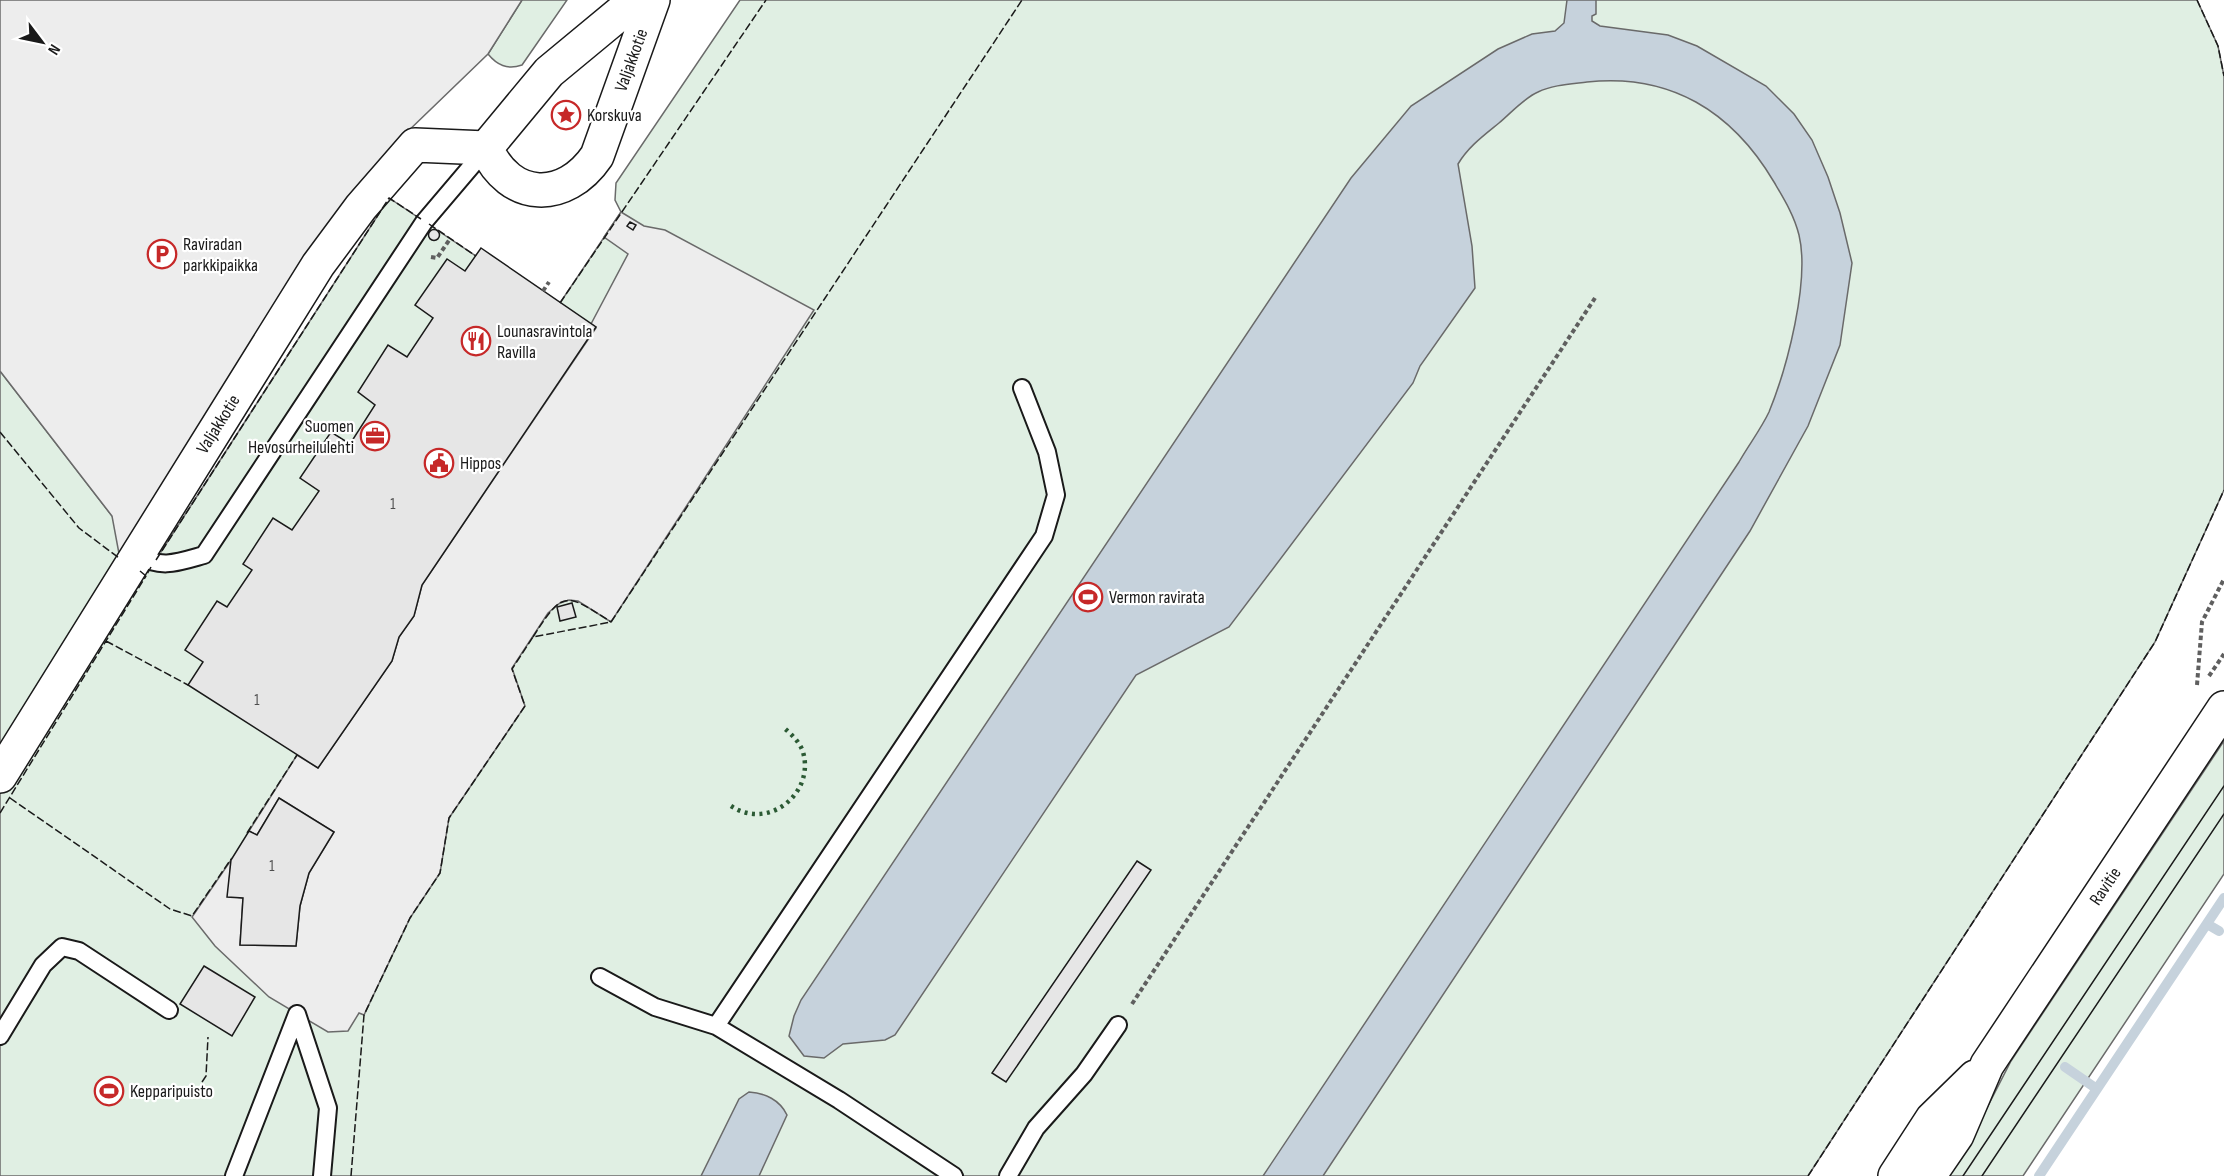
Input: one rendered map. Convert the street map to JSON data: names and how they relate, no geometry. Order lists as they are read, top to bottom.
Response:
{
  "streets": {
    "street": ["Valjakkotie", "Ravitie"]
  },
  "places": {
    "place": ["Korskuva"],
    "parking": ["Raviradan parkkipaikka"],
    "restaurant": ["Lounasravintola Ravilla"],
    "office": ["Suomen Hevosurheilulehti"],
    "public building": ["Hippos"],
    "sports": ["Vermon ravirata", "Kepparipuisto"]
  },
  "house_numbers": ["1", "1", "1"],
  "north": "bottom right"
}
